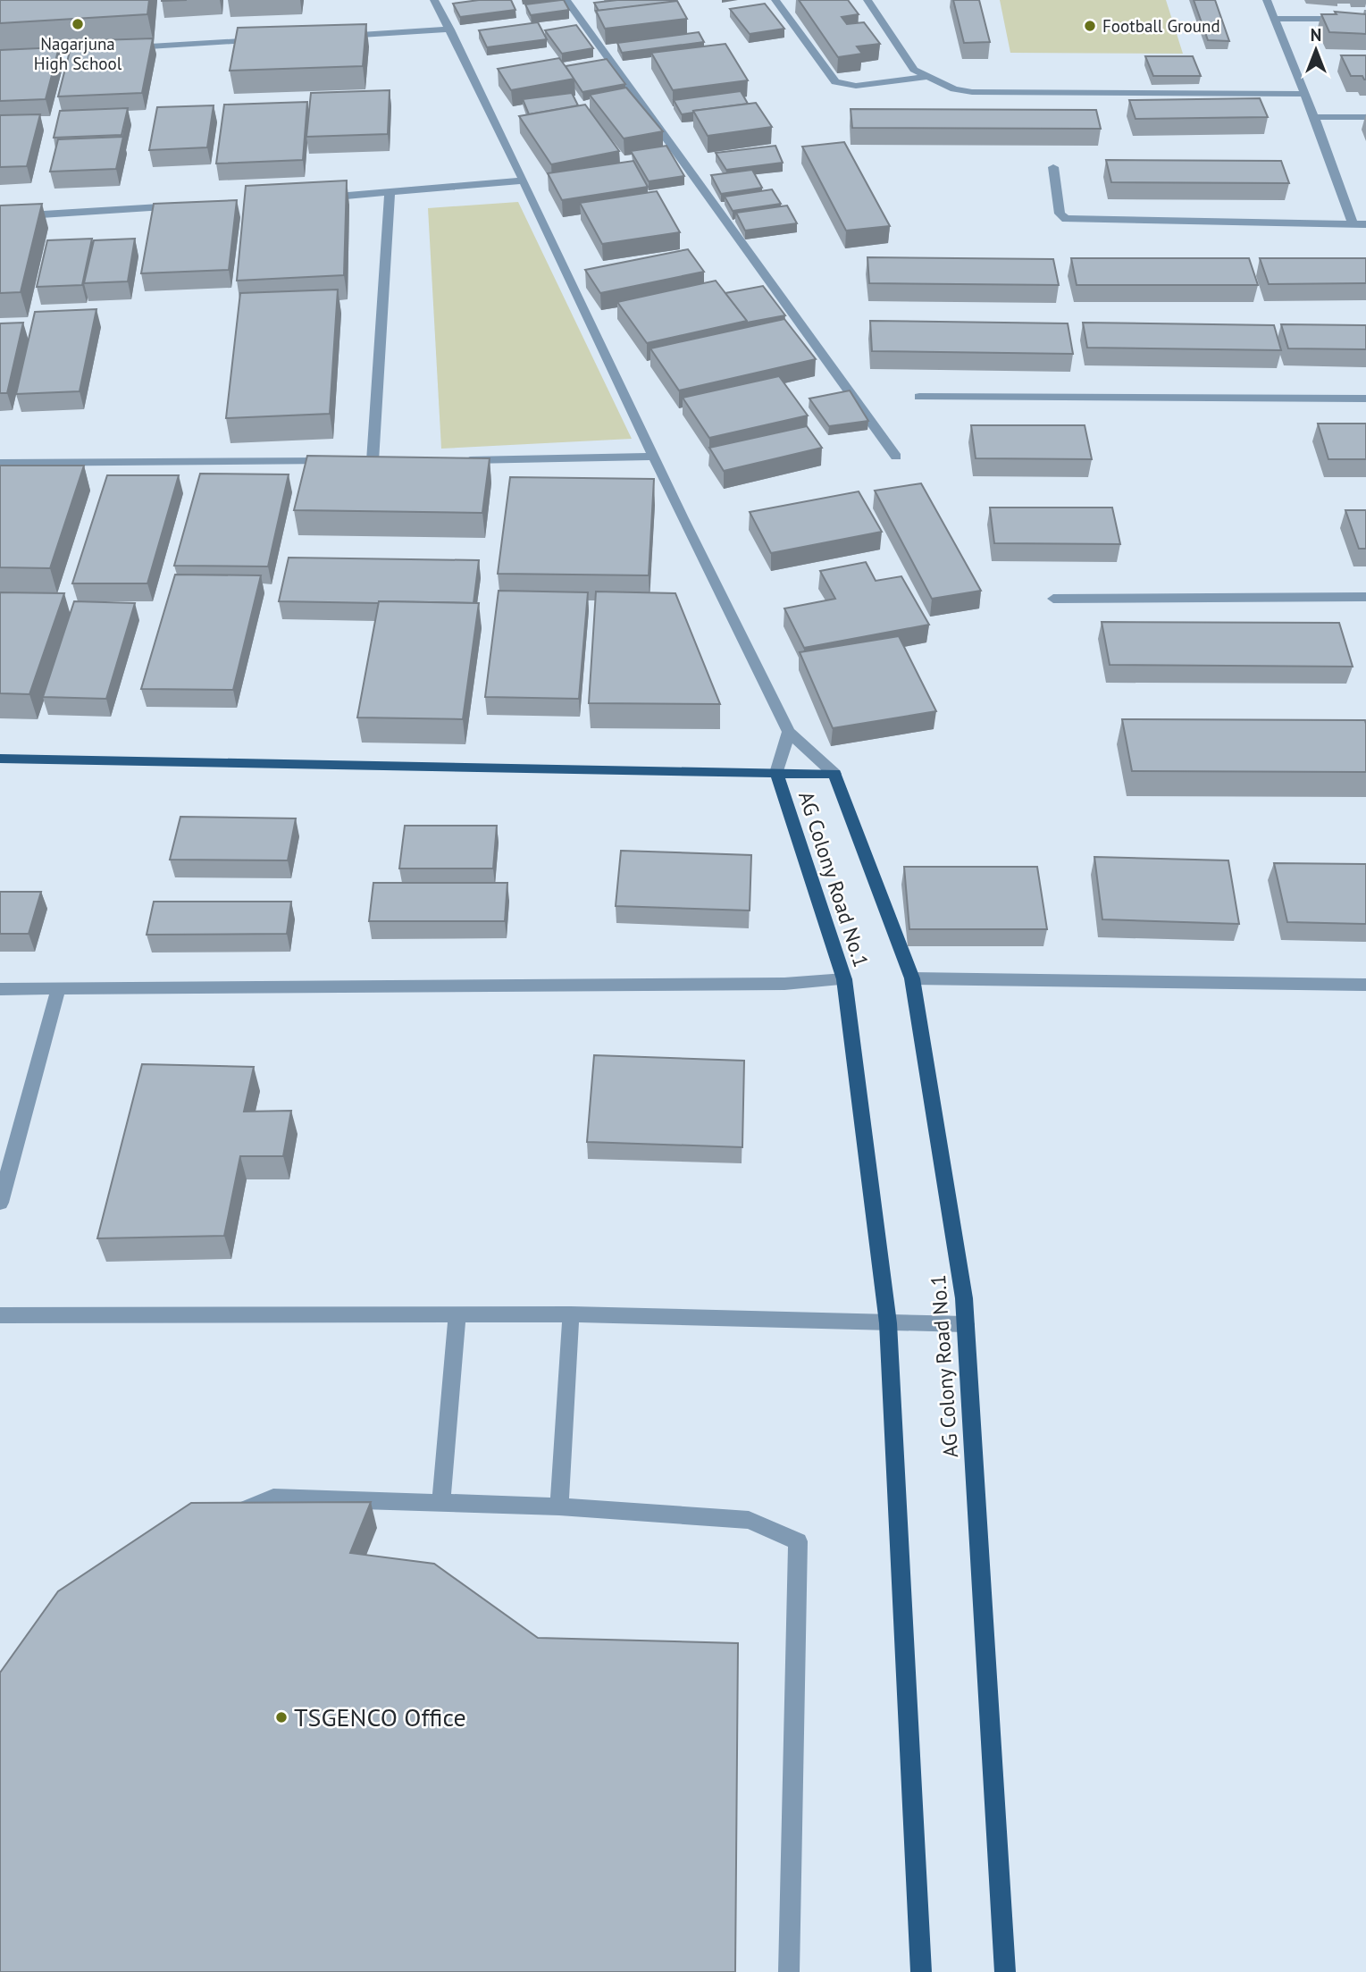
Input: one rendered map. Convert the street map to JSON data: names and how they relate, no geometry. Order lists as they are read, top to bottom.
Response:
{
  "streets": {
    "main road": ["AG Colony Road No.1"]
  },
  "places": ["Nagarjuna High School", "Football Ground", "TSGENCO Office"],
  "north": "top"
}
